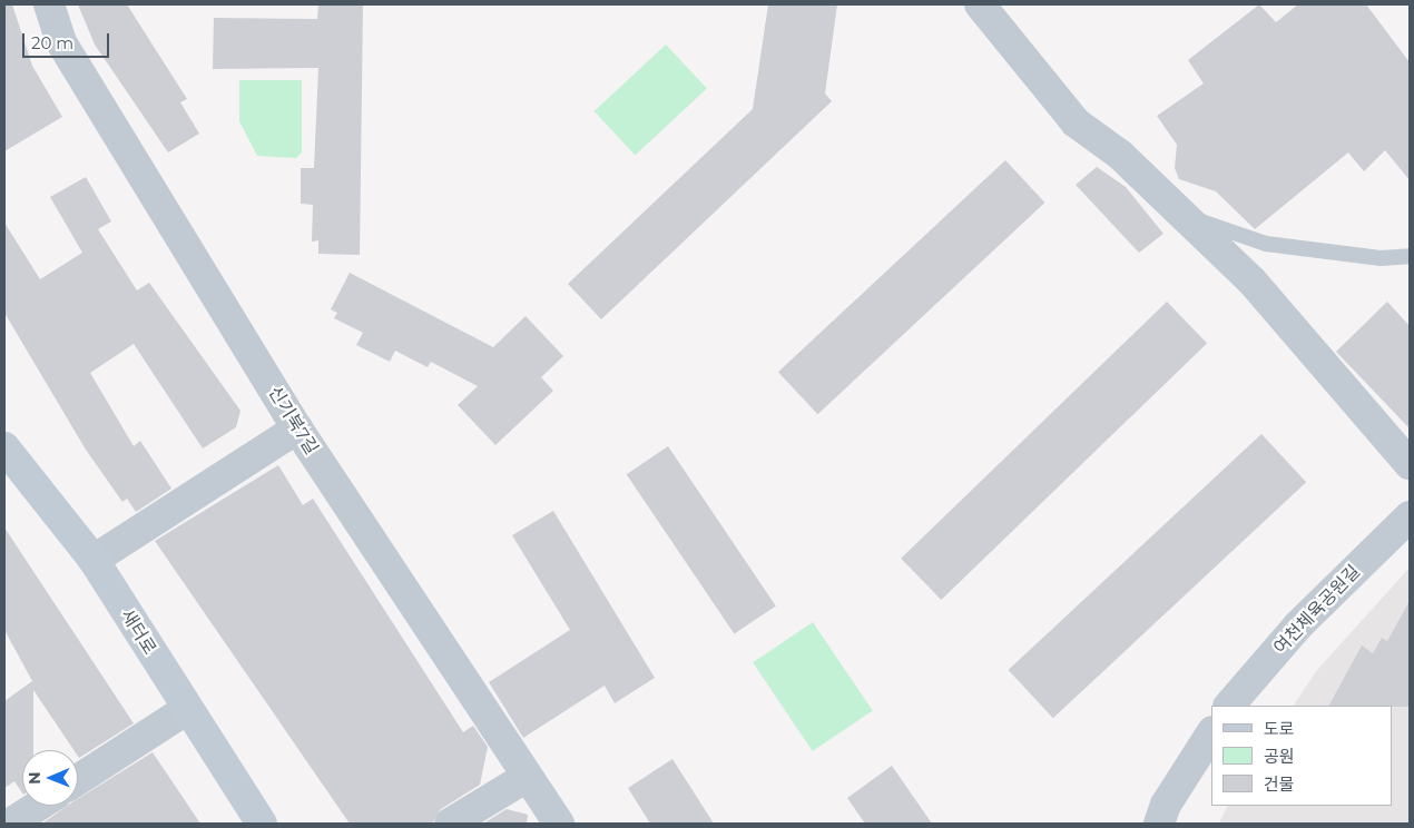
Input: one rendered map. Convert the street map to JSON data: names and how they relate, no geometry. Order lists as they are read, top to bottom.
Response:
{
  "streets": {
    "street": ["신기북7길", "여천체육공원길", "새터로"]
  },
  "legend": ["도로", "공원", "건물"],
  "scale_bar": "20 m",
  "north": "left"
}
